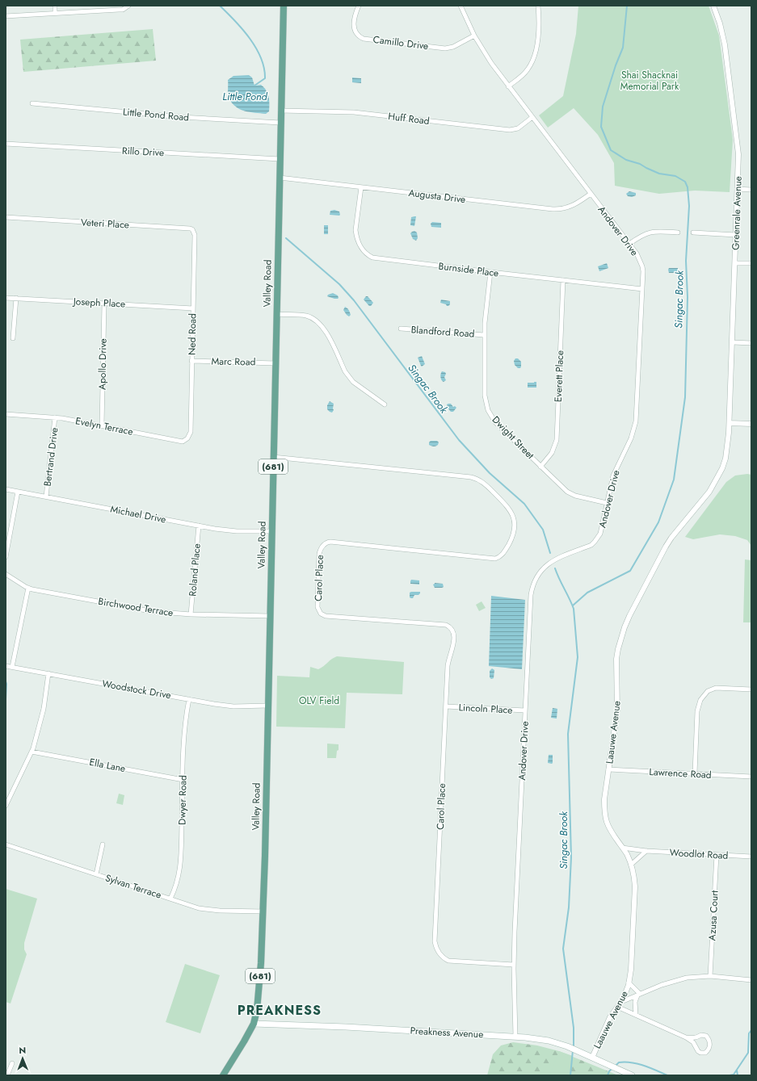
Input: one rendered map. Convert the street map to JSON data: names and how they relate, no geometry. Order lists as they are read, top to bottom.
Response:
{
  "streets": {
    "main road": ["Valley Road", "(681)", "Preakness Avenue"],
    "street": [
      "Camillo Drive",
      "Little Pond Road",
      "Huff Road",
      "Rillo Drive",
      "Augusta Drive",
      "Greenrale Avenue",
      "Veteri Place",
      "Andover Drive",
      "Burnside Place",
      "Joseph Place",
      "Blandford Road",
      "Ned Road",
      "Marc Road",
      "Apollo Drive",
      "Everett Place",
      "Evelyn Terrace",
      "Dwight Street",
      "Bertrand Drive",
      "Michael Drive",
      "Roland Place",
      "Carol Place",
      "Birchwood Terrace",
      "Woodstock Drive",
      "Lincoln Place",
      "Laauwe Avenue",
      "Ella Lane",
      "Lawrence Road",
      "Dwyer Road",
      "Woodlot Road",
      "Sylvan Terrace",
      "Azusa Court"
    ]
  },
  "crossings": [
    ["Camillo Drive", "Andover Drive"],
    ["Little Pond Road", "Valley Road"],
    ["Huff Road", "Andover Drive"],
    ["Huff Road", "Valley Road"],
    ["Rillo Drive", "Valley Road"],
    ["Augusta Drive", "Andover Drive"],
    ["Augusta Drive", "Burnside Place"],
    ["Augusta Drive", "Valley Road"],
    ["Greenrale Avenue", "Laauwe Avenue"],
    ["Veteri Place", "Ned Road"],
    ["Andover Drive", "Burnside Place"],
    ["Andover Drive", "Dwight Street"],
    ["Andover Drive", "Carol Place"],
    ["Andover Drive", "Lincoln Place"],
    ["Andover Drive", "Preakness Avenue"],
    ["Burnside Place", "Everett Place"],
    ["Burnside Place", "Dwight Street"],
    ["Valley Road", "Marc Road"],
    ["Valley Road", "Michael Drive"],
    ["Valley Road", "Carol Place"],
    ["Valley Road", "Birchwood Terrace"],
    ["Valley Road", "Woodstock Drive"],
    ["Valley Road", "Sylvan Terrace"],
    ["Valley Road", "Preakness Avenue"],
    ["Joseph Place", "Ned Road"],
    ["Joseph Place", "Apollo Drive"],
    ["Blandford Road", "Dwight Street"],
    ["Ned Road", "Marc Road"],
    ["Ned Road", "Evelyn Terrace"],
    ["Apollo Drive", "Evelyn Terrace"],
    ["Everett Place", "Dwight Street"],
    ["Evelyn Terrace", "Bertrand Drive"],
    ["Bertrand Drive", "Michael Drive"],
    ["Michael Drive", "Roland Place"],
    ["Roland Place", "Birchwood Terrace"],
    ["Carol Place", "Lincoln Place"],
    ["Woodstock Drive", "Dwyer Road"],
    ["Laauwe Avenue", "Lawrence Road"],
    ["Laauwe Avenue", "Woodlot Road"],
    ["Laauwe Avenue", "Preakness Avenue"],
    ["Ella Lane", "Dwyer Road"],
    ["Dwyer Road", "Sylvan Terrace"],
    ["Woodlot Road", "Azusa Court"]
  ],
  "districts": ["PREAKNESS"],
  "water": ["Little Pond", "Singac Brook"],
  "parks": ["Shai Shacknai Memorial Park", "OLV Field"],
  "north": "top"
}
